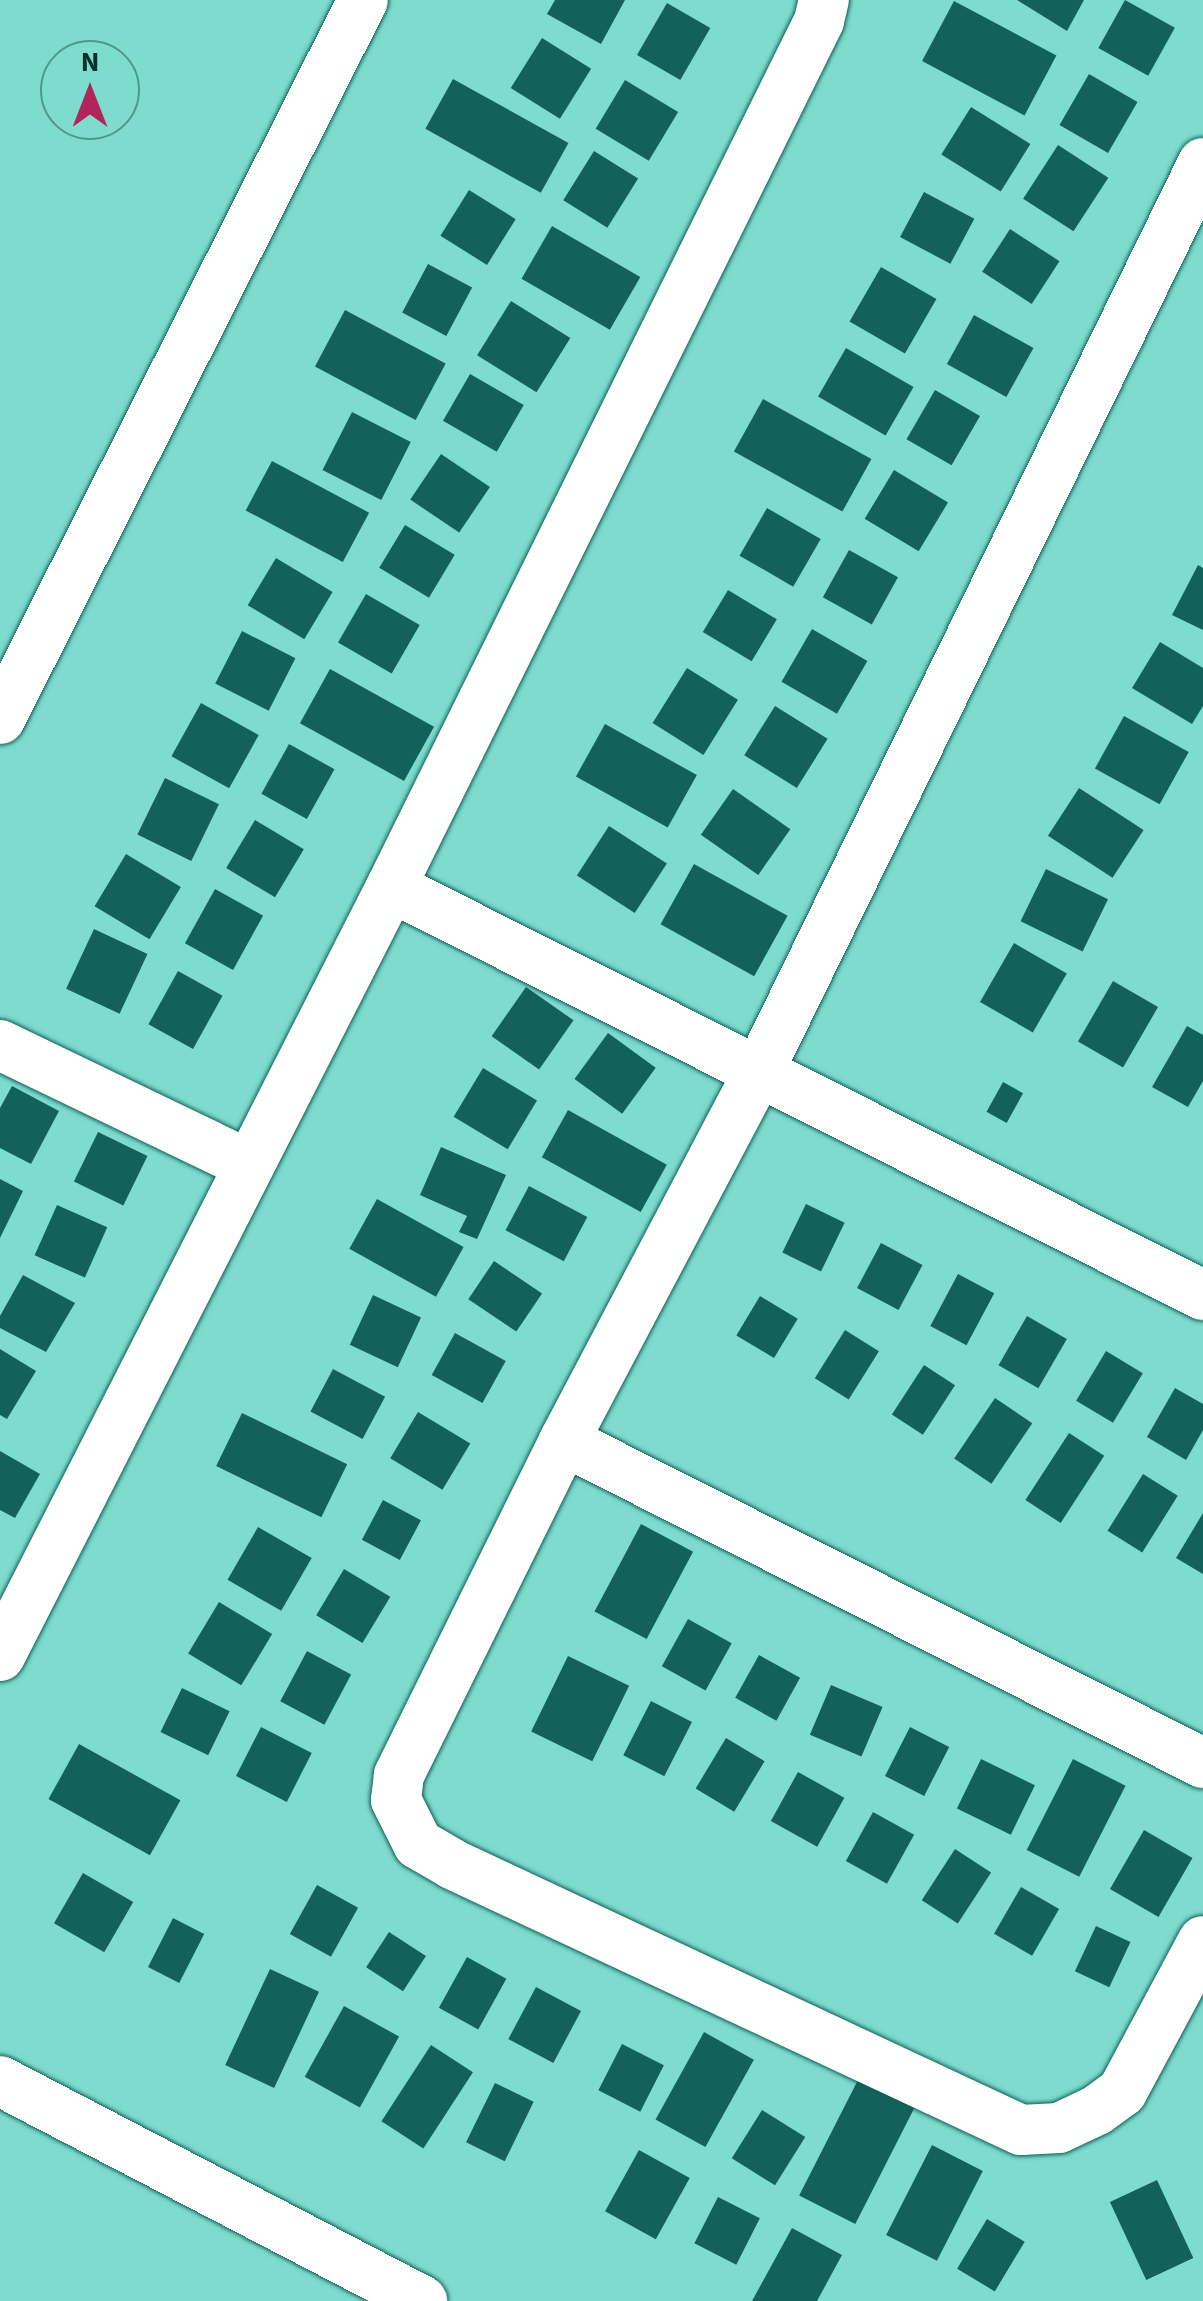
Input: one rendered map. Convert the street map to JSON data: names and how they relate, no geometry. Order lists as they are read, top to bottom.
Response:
{
  "north": "top"
}
